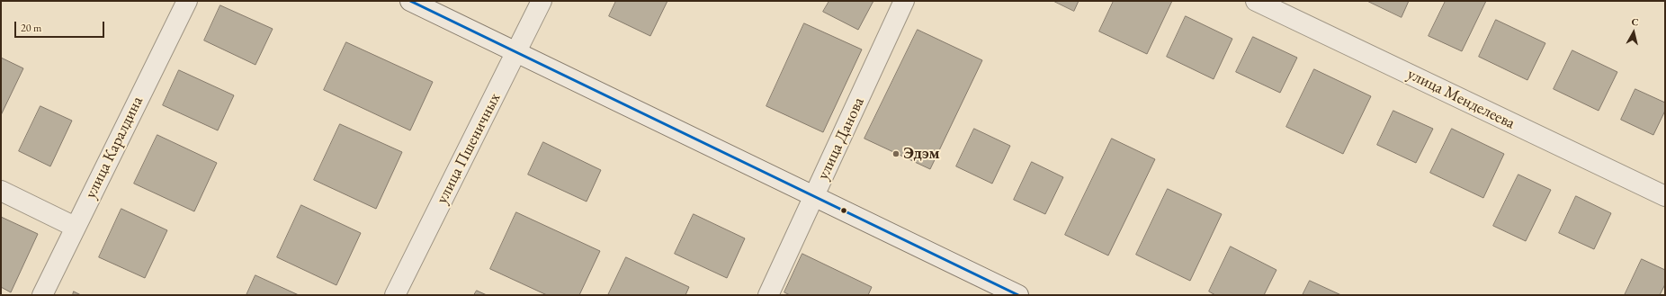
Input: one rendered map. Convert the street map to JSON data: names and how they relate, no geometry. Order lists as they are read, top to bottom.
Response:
{
  "streets": {
    "street": [
      "улица Менделеева",
      "улица Данова",
      "улица Каралдина",
      "улица Пшеничных"
    ]
  },
  "places": ["Эдэм"],
  "scale_bar": "20 m",
  "north": "top"
}
